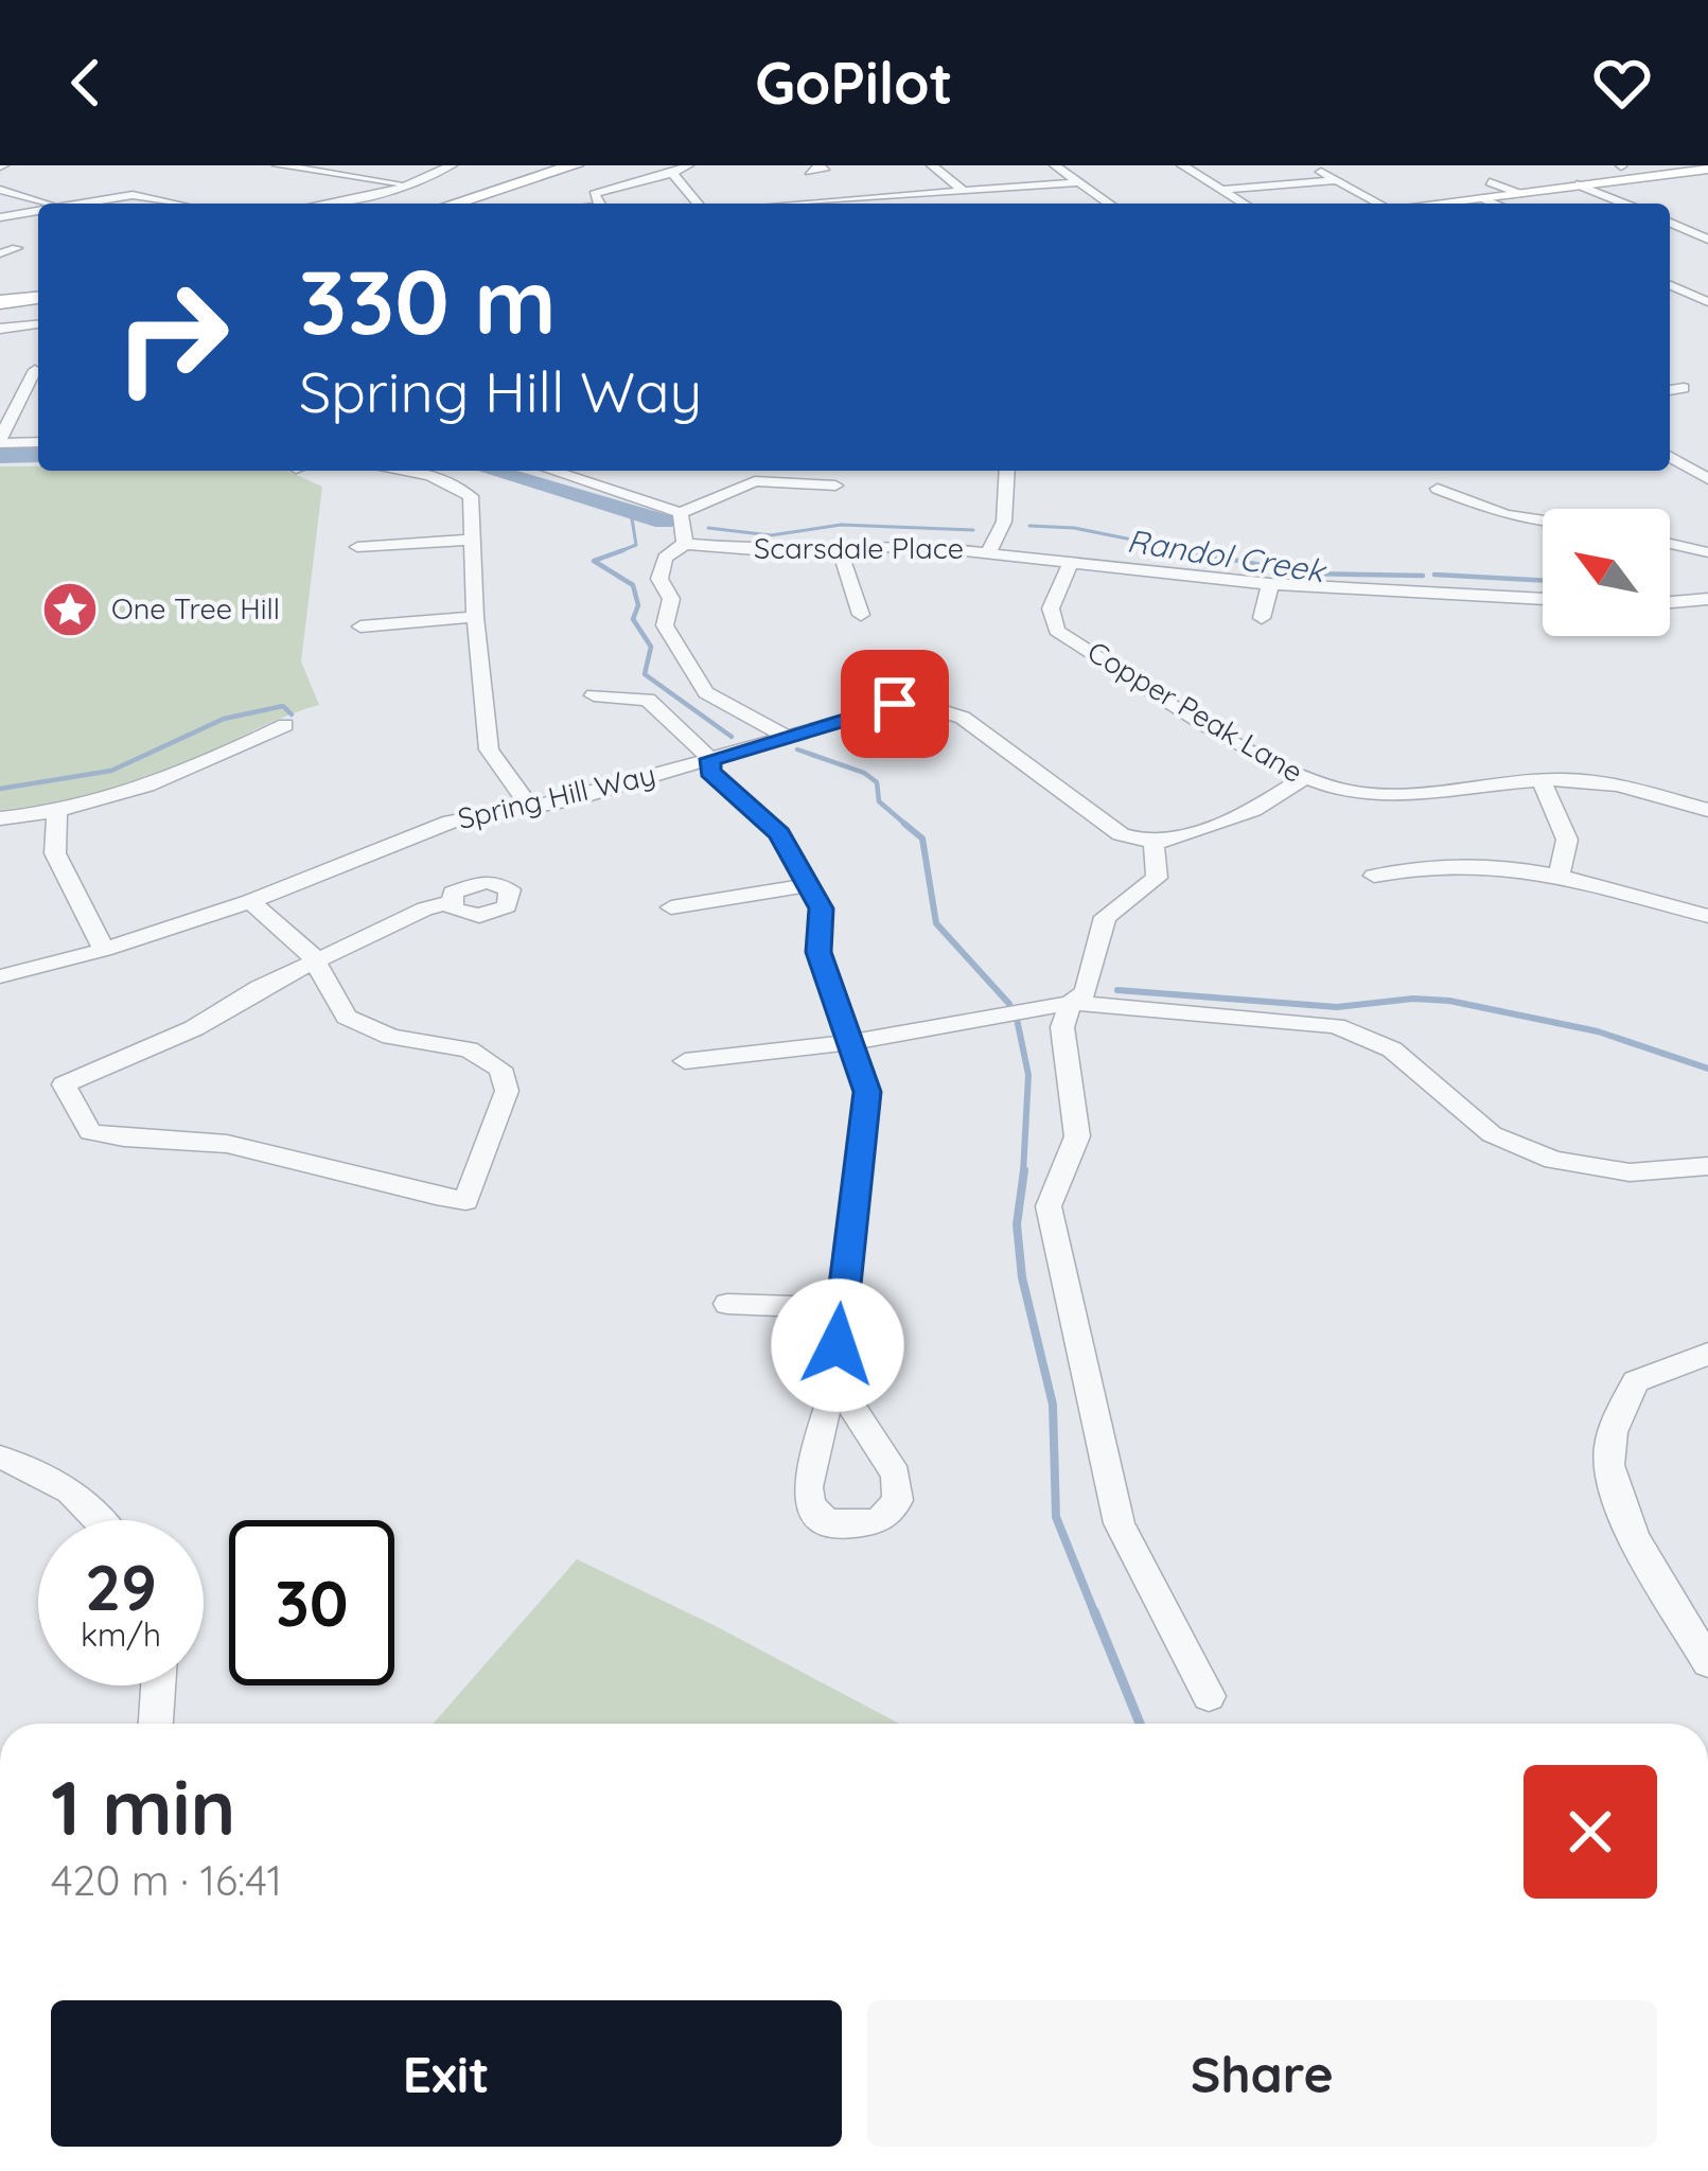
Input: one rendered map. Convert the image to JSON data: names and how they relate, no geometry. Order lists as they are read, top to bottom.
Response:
{
  "streets": {
    "street": ["Scarsdale Place", "Copper Peak Lane", "Spring Hill Way"]
  },
  "crossings": [
    ["Scarsdale Place", "Copper Peak Lane"]
  ],
  "water": ["Randol Creek"],
  "places": {
    "place": ["One Tree Hill"]
  },
  "north": "top left",
  "page": {
    "header": "GoPilot",
    "turn": ["330 m", "Spring Hill Way"],
    "speed": "29 km/h",
    "limit": "30",
    "heading": ["1 min", "420 m · 16:41"],
    "buttons": ["Exit", "Share"]
  }
}
